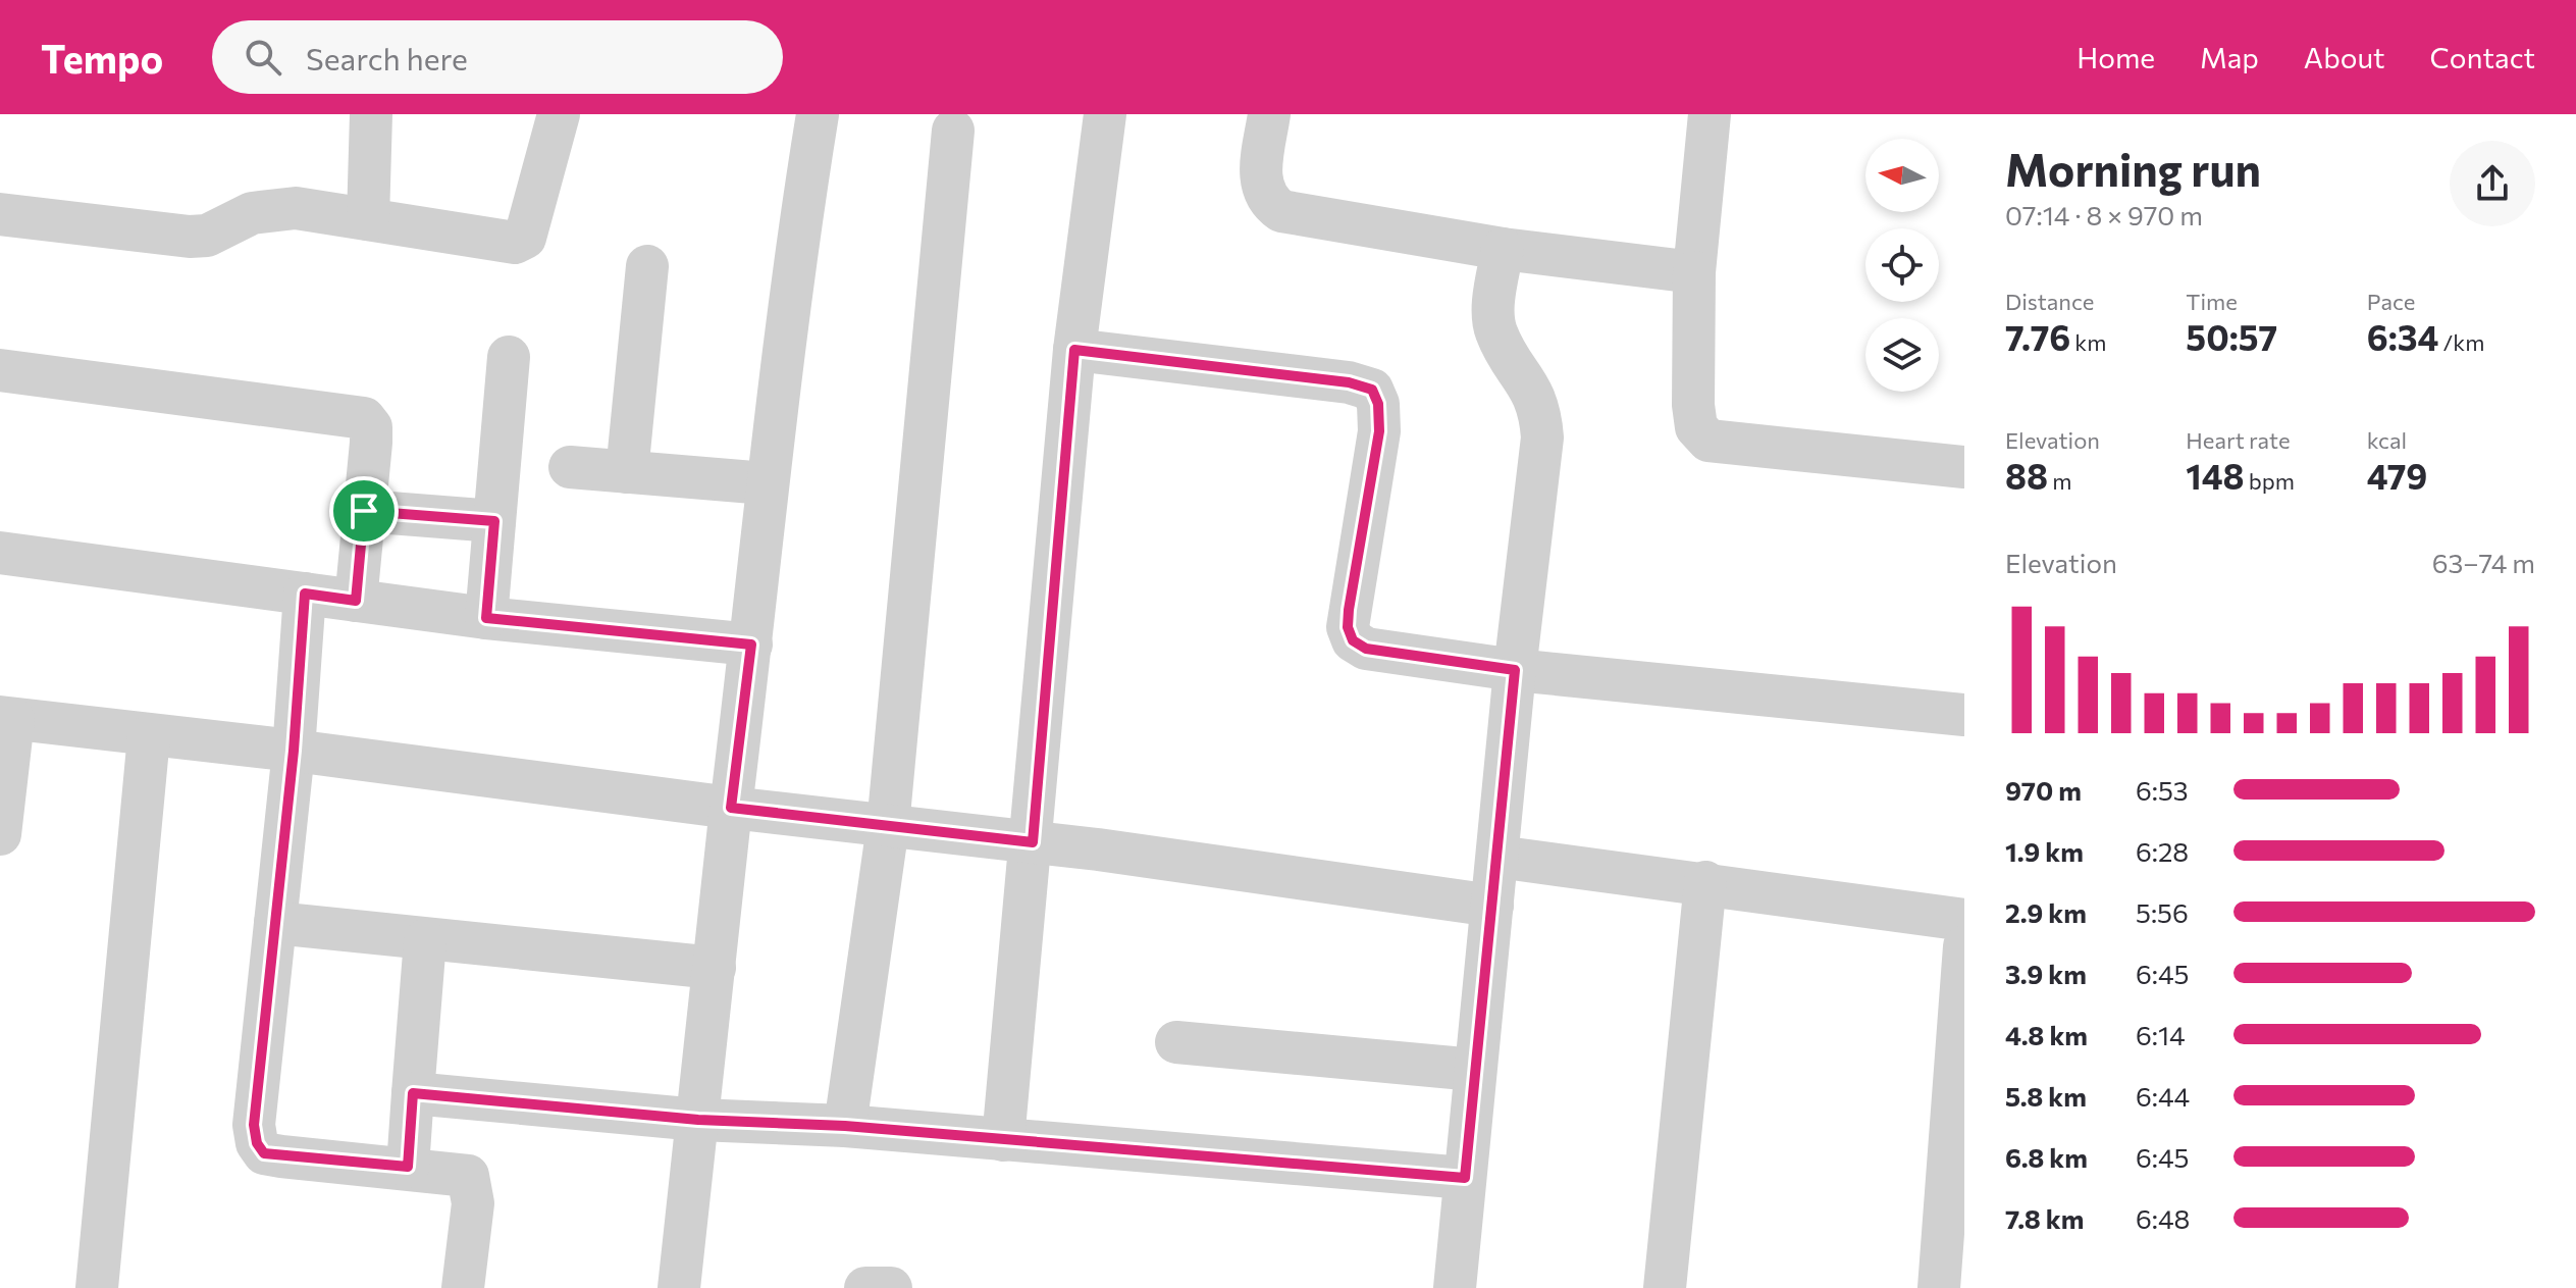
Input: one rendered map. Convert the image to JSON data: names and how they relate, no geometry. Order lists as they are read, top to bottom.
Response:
{
  "north": "left",
  "page": {
    "header": "Tempo",
    "search": "Search here",
    "nav": [
      "Home",
      "Map",
      "About",
      "Contact"
    ],
    "heading": ["Morning run", "07:14 · 8 × 970 m"],
    "stats": [
      ["Distance", "7.76 km"],
      ["Time", "50:57"],
      ["Pace", "6:34 /km"],
      ["Elevation", "88 m"],
      ["Heart rate", "148 bpm"],
      ["kcal", "479"]
    ],
    "chart": ["Elevation", "63–74 m"],
    "list": [
      {
        "name": "970 m",
        "note": "6:53"
      },
      {
        "name": "1.9 km",
        "note": "6:28"
      },
      {
        "name": "2.9 km",
        "note": "5:56"
      },
      {
        "name": "3.9 km",
        "note": "6:45"
      },
      {
        "name": "4.8 km",
        "note": "6:14"
      },
      {
        "name": "5.8 km",
        "note": "6:44"
      },
      {
        "name": "6.8 km",
        "note": "6:45"
      },
      {
        "name": "7.8 km",
        "note": "6:48"
      }
    ]
  }
}
